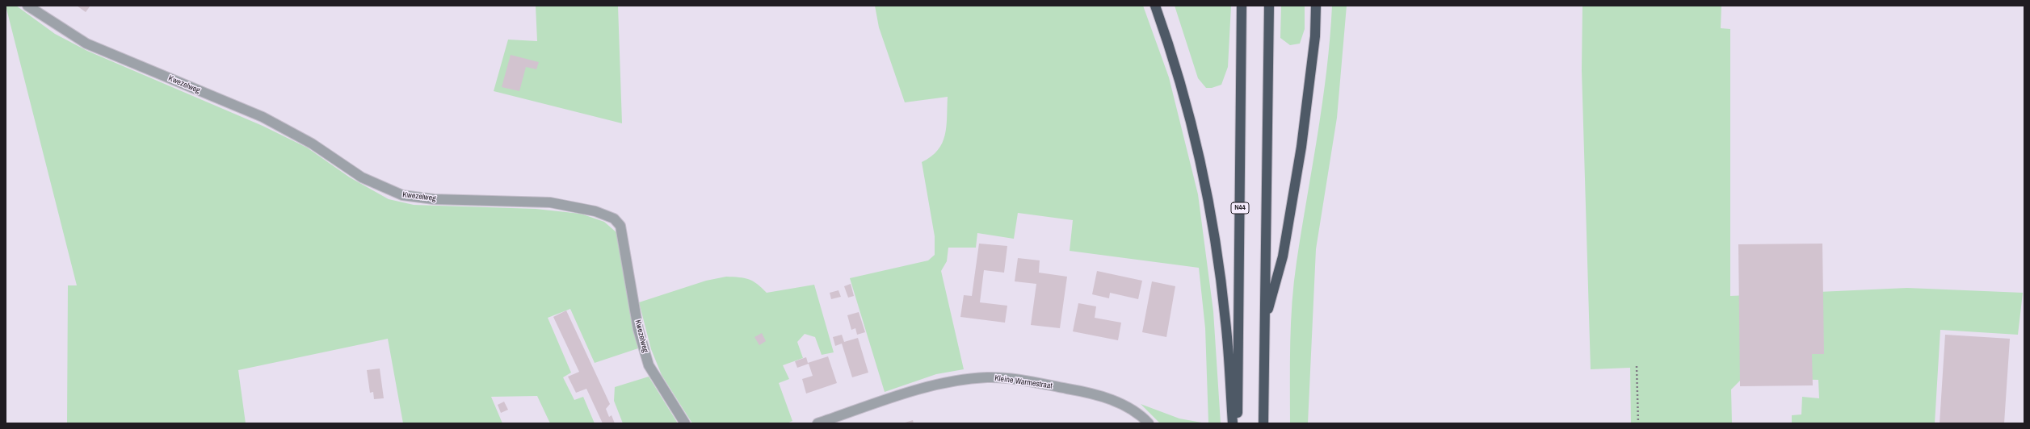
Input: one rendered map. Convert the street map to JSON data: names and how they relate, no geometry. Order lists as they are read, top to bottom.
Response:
{
  "streets": {
    "highway": ["N44"],
    "street": ["Kwezelweg", "Kleine Warmestraat"]
  }
}
